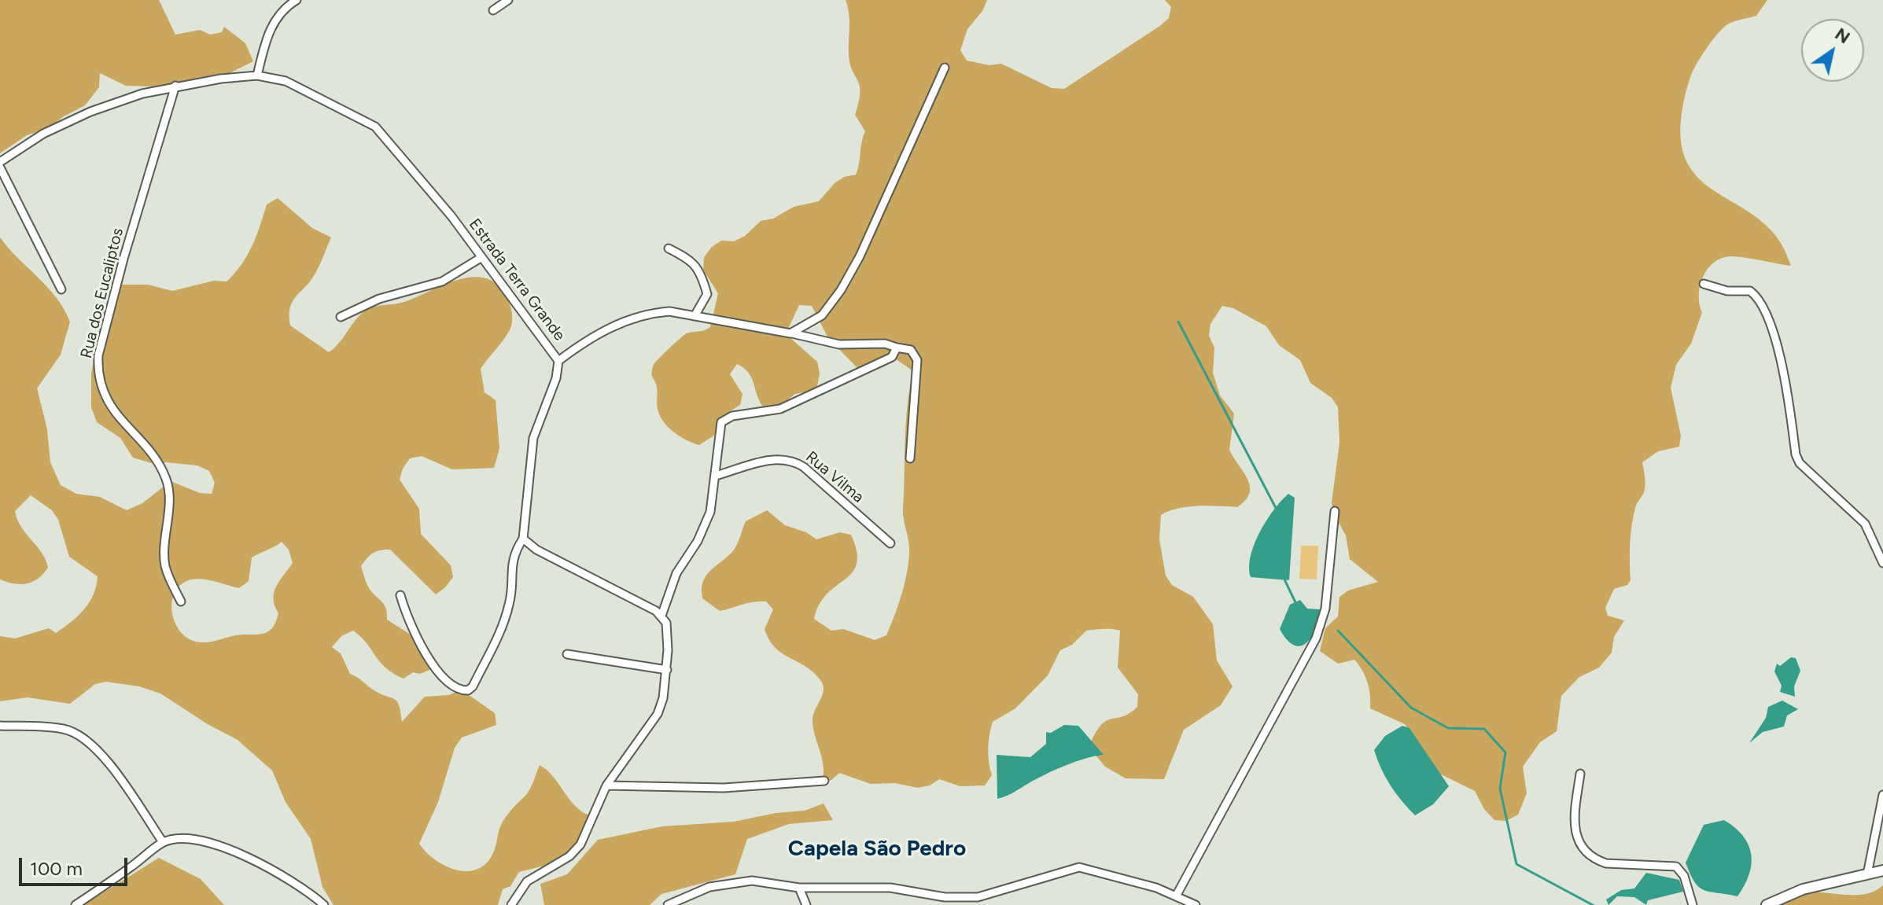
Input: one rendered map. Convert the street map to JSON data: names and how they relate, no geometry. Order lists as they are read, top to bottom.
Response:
{
  "streets": {
    "street": ["Estrada Terra Grande", "Rua dos Eucaliptos", "Rua Vilma"]
  },
  "crossings": [
    ["Estrada Terra Grande", "Rua dos Eucaliptos"]
  ],
  "districts": ["Capela São Pedro"],
  "scale_bar": "100 m",
  "north": "top right"
}
